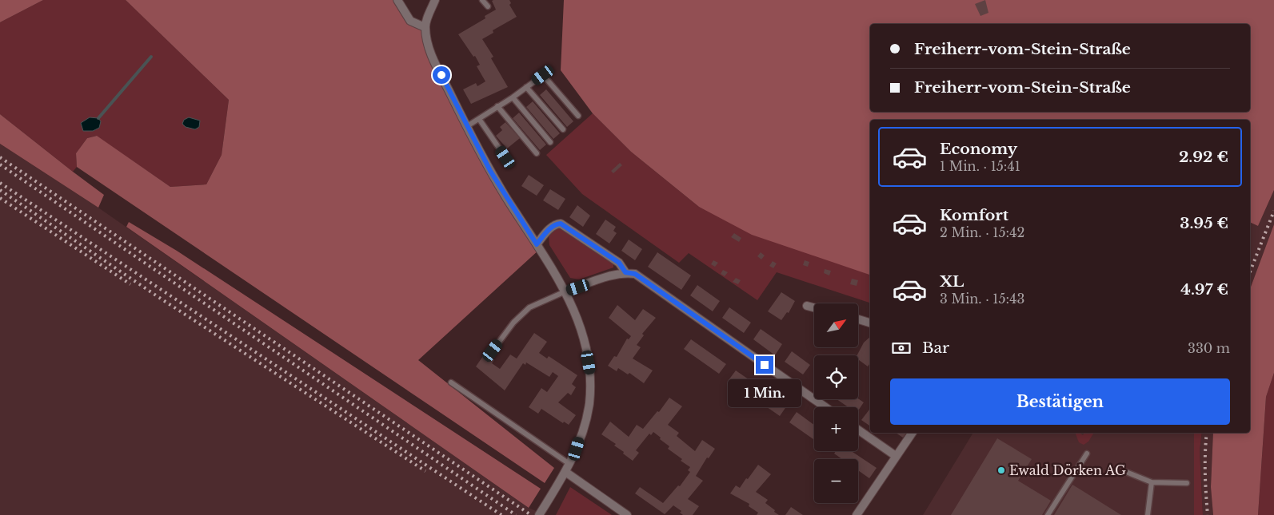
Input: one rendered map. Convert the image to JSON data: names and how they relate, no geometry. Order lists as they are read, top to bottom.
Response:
{
  "places": ["Ewald Dörken AG"],
  "north": "top right",
  "page": {
    "banner": ["Freiherr-vom-Stein-Straße", "Freiherr-vom-Stein-Straße"],
    "list": [
      {
        "name": "Economy",
        "note": "1 Min. · 15:41",
        "value": "2.92 €"
      },
      {
        "name": "Komfort",
        "note": "2 Min. · 15:42",
        "value": "3.95 €"
      },
      {
        "name": "XL",
        "note": "3 Min. · 15:43",
        "value": "4.97 €"
      }
    ],
    "map_buttons": ["+", "−"],
    "pay": ["Bar", "330 m"],
    "buttons": "Bestätigen",
    "bubble": "1 Min."
  }
}
